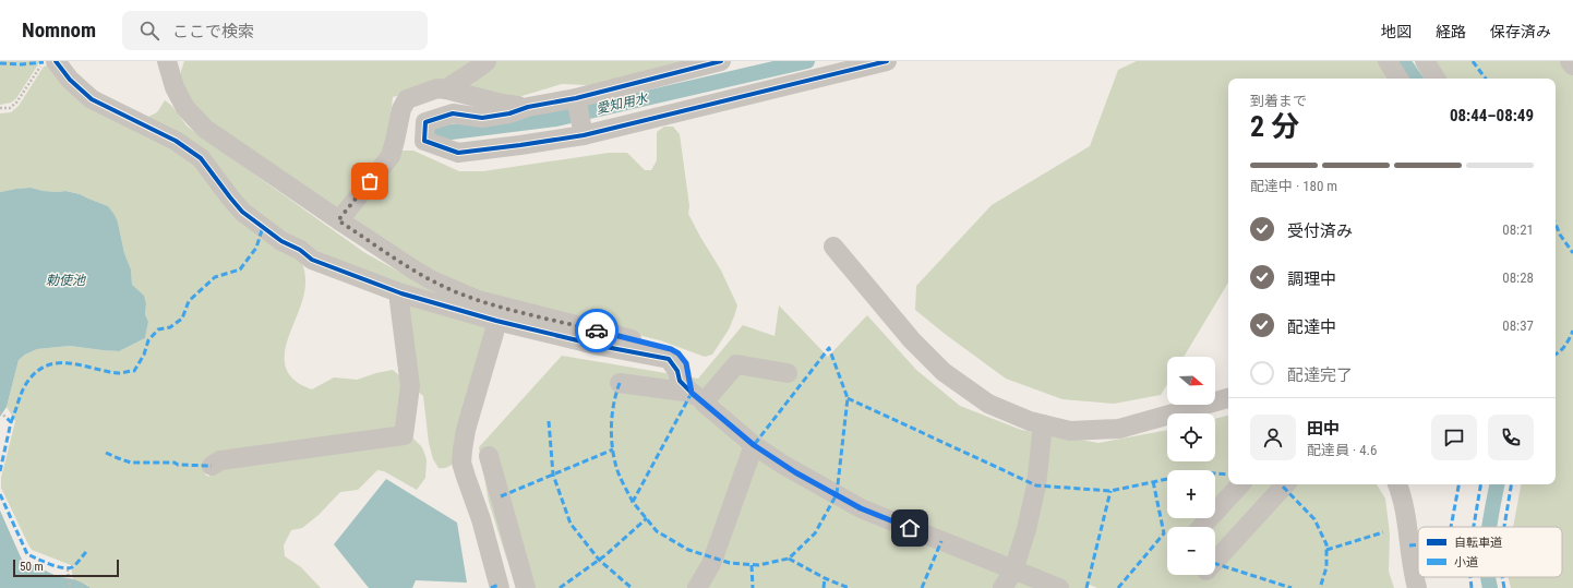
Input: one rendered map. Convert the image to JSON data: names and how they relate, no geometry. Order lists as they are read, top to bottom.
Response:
{
  "water": ["愛知用水", "勅使池"],
  "legend": ["自転車道", "小道"],
  "scale_bar": "50 m",
  "north": "right",
  "page": {
    "header": "Nomnom",
    "search": "ここで検索",
    "nav": ["地図", "経路", "保存済み"],
    "heading": ["2 分", "到着まで", "08:44–08:49"],
    "panel": ["田中", "配達員 · 4.6"],
    "bar": "配達中 · 180 m",
    "list": [
      ["受付済み", "08:21"],
      ["調理中", "08:28"],
      ["配達中", "08:37"],
      "配達完了"
    ],
    "map_buttons": ["+", "−"],
    "scale": "50 m"
  }
}
